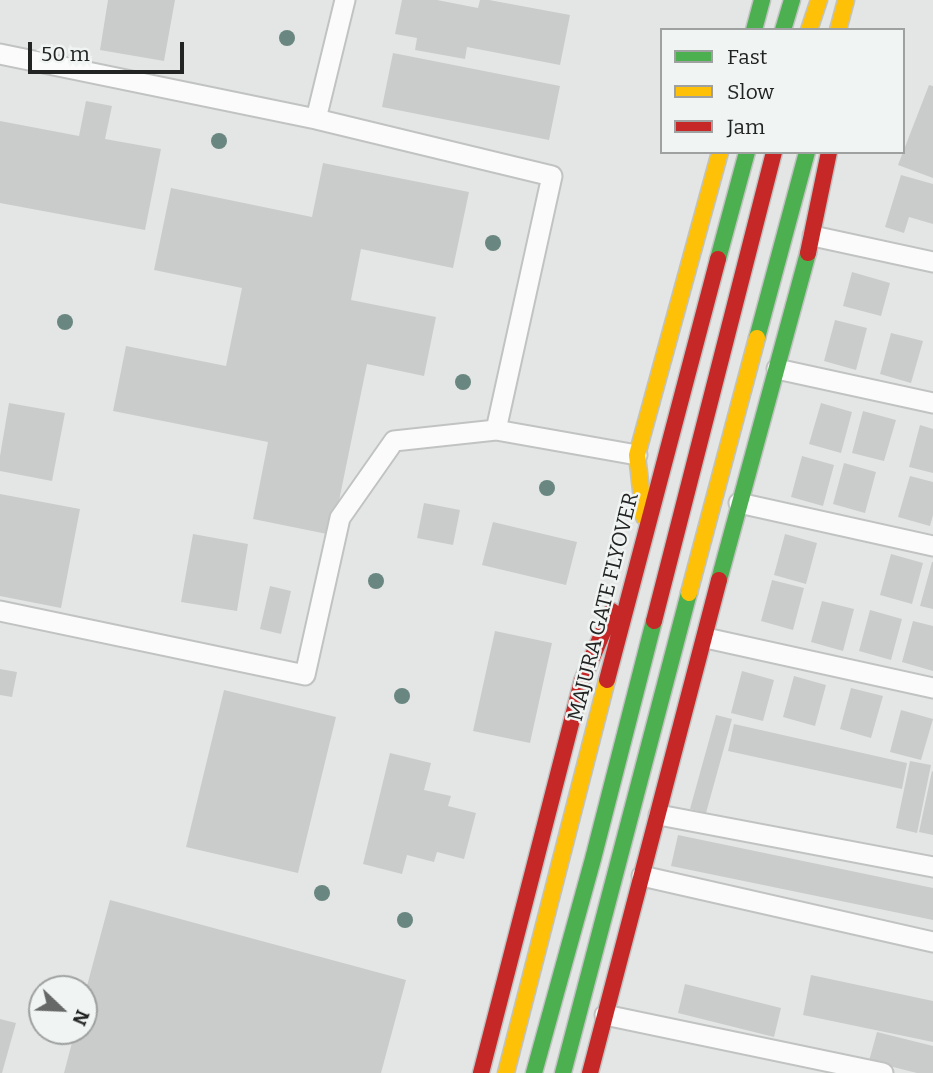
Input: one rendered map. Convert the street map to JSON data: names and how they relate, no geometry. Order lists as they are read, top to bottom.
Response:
{
  "streets": {
    "main road": ["MAJURA GATE FLYOVER"]
  },
  "legend": ["Fast", "Slow", "Jam"],
  "scale_bar": "50 m",
  "north": "bottom right"
}
